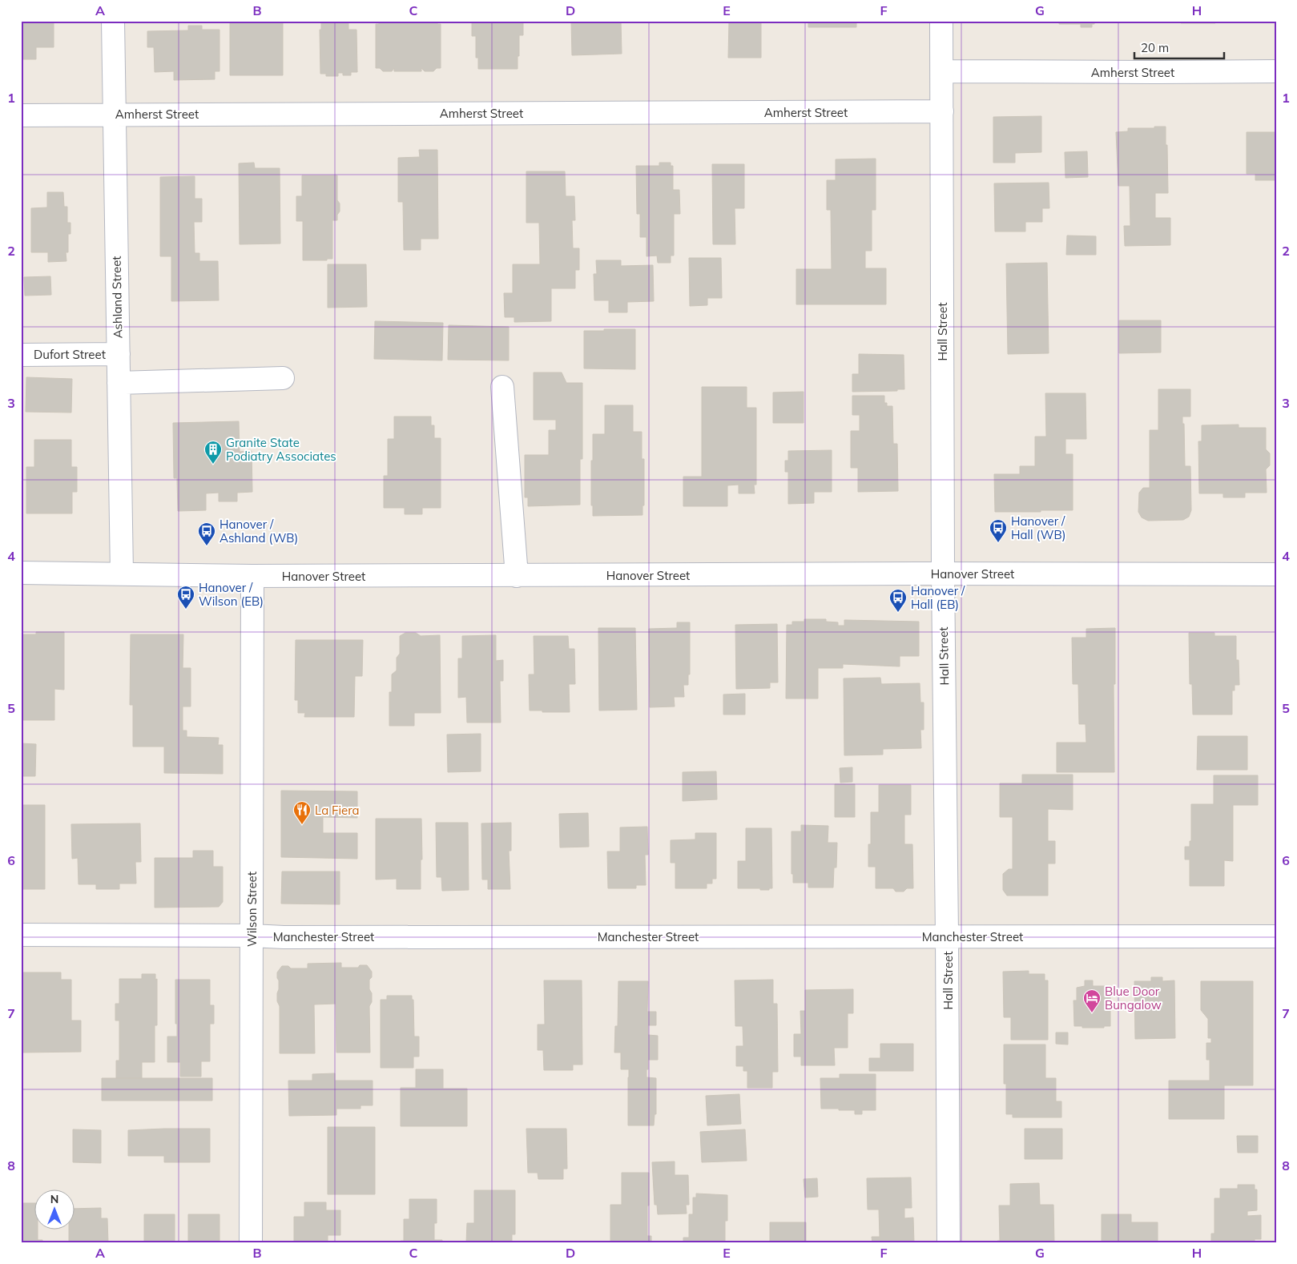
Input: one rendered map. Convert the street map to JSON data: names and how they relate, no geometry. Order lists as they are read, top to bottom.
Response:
{
  "streets": {
    "street": [
      "Amherst Street",
      "Ashland Street",
      "Hall Street",
      "Dufort Street",
      "Hanover Street",
      "Wilson Street",
      "Manchester Street"
    ]
  },
  "crossings": [
    ["Amherst Street", "Ashland Street"],
    ["Amherst Street", "Hall Street"],
    ["Ashland Street", "Dufort Street"],
    ["Ashland Street", "Hanover Street"],
    ["Hall Street", "Hanover Street"],
    ["Hall Street", "Manchester Street"],
    ["Hanover Street", "Wilson Street"],
    ["Wilson Street", "Manchester Street"]
  ],
  "places": {
    "building": ["Granite State Podiatry Associates"],
    "bus stop": [
      "Hanover / Hall (WB)",
      "Hanover / Ashland (WB)",
      "Hanover / Wilson (EB)",
      "Hanover / Hall (EB)"
    ],
    "restaurant": ["La Fiera"],
    "hotel": ["Blue Door Bungalow"]
  },
  "scale_bar": "20 m",
  "north": "top",
  "grid": {
    "columns": [
      "A",
      "B",
      "C",
      "D",
      "E",
      "F",
      "G",
      "H"
    ],
    "rows": [
      "1",
      "2",
      "3",
      "4",
      "5",
      "6",
      "7",
      "8"
    ]
  }
}
